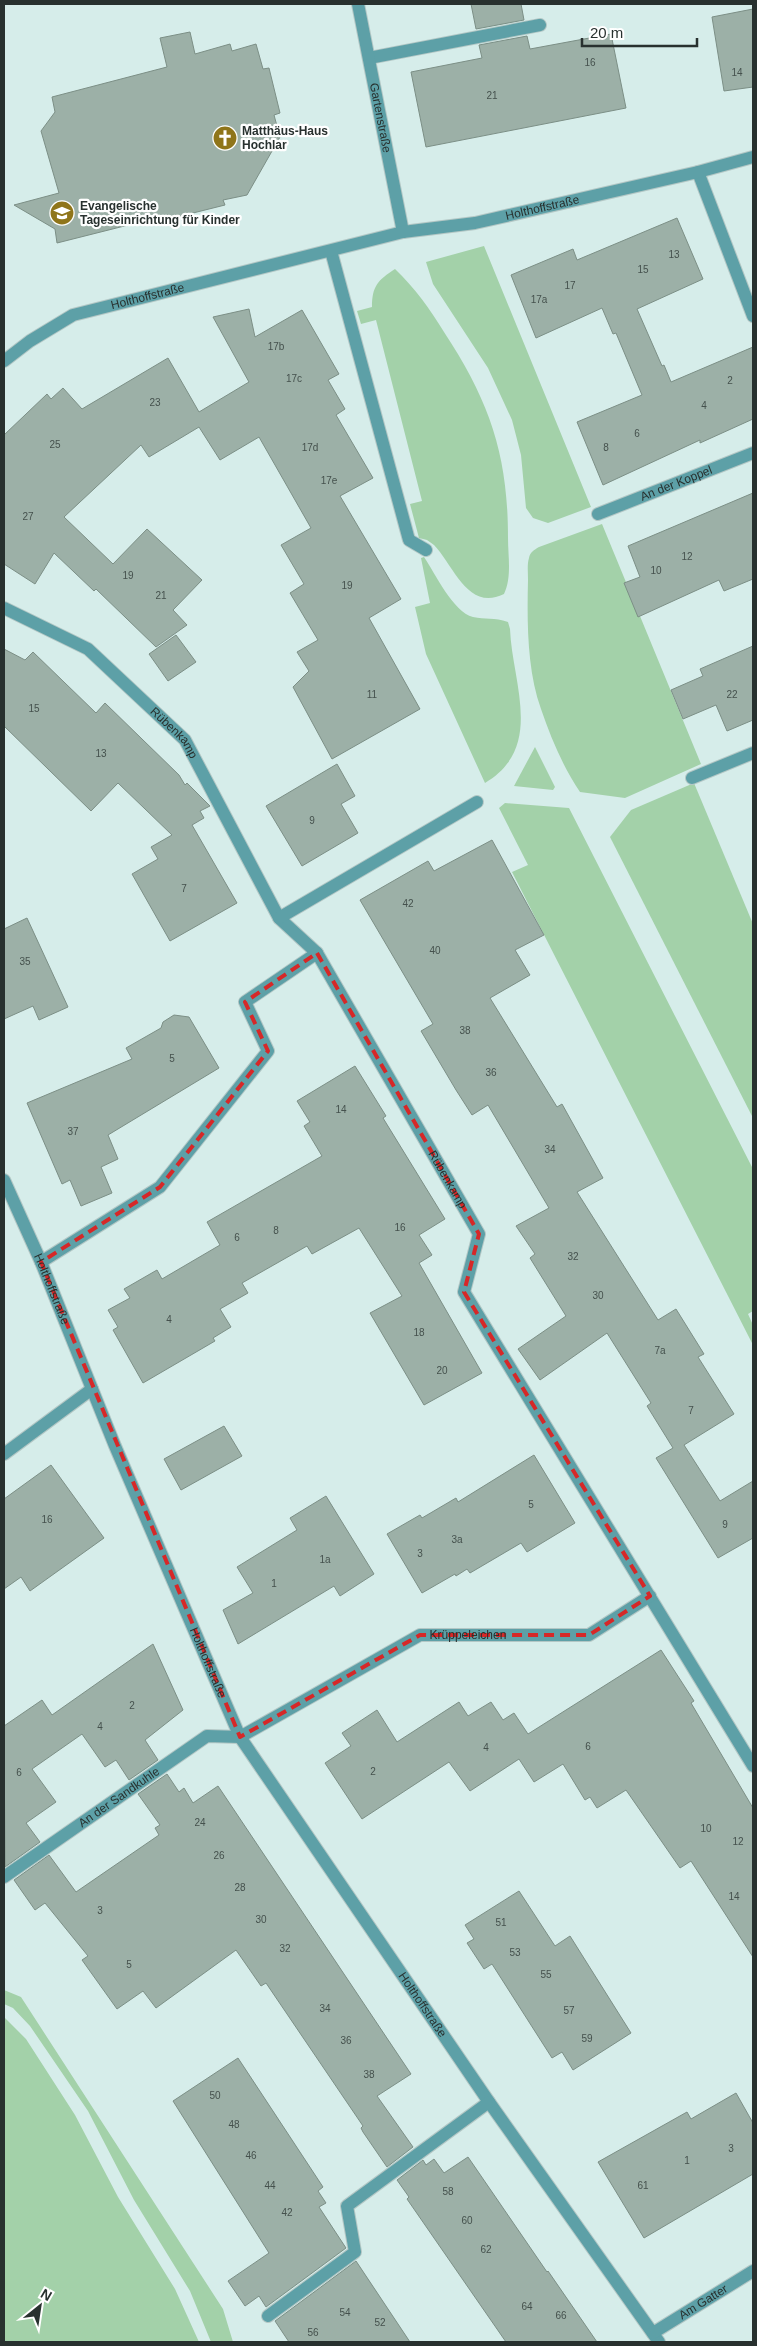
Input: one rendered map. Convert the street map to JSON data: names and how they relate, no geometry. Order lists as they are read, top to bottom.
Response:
{
  "streets": {
    "street": [
      "Gartenstraße",
      "Holthoffstraße",
      "An der Koppel",
      "Rübenkamp",
      "Krüppeleichen",
      "An der Sandkuhle",
      "Am Gatter"
    ]
  },
  "crossings": [
    ["Gartenstraße", "Holthoffstraße"],
    ["Holthoffstraße", "Krüppeleichen"],
    ["Holthoffstraße", "An der Sandkuhle"],
    ["Holthoffstraße", "Am Gatter"],
    ["Rübenkamp", "Krüppeleichen"],
    ["Krüppeleichen", "An der Sandkuhle"]
  ],
  "places": {
    "church": ["Matthäus-Haus Hochlar"],
    "school or university": ["Evangelische Tageseinrichtung für Kinder"]
  },
  "house_numbers": [
    "16",
    "14",
    "21",
    "13",
    "15",
    "17",
    "17a",
    "17b",
    "17c",
    "2",
    "23",
    "4",
    "6",
    "25",
    "17d",
    "8",
    "17e",
    "27",
    "12",
    "10",
    "19",
    "19",
    "21",
    "11",
    "22",
    "15",
    "13",
    "9",
    "7",
    "42",
    "40",
    "35",
    "38",
    "5",
    "36",
    "14",
    "37",
    "34",
    "16",
    "8",
    "6",
    "32",
    "30",
    "4",
    "18",
    "7a",
    "20",
    "7",
    "5",
    "16",
    "9",
    "3a",
    "3",
    "1a",
    "1",
    "2",
    "4",
    "6",
    "4",
    "2",
    "6",
    "24",
    "10",
    "12",
    "26",
    "28",
    "14",
    "3",
    "30",
    "51",
    "32",
    "53",
    "5",
    "55",
    "34",
    "57",
    "59",
    "36",
    "38",
    "50",
    "48",
    "3",
    "46",
    "1",
    "44",
    "61",
    "58",
    "42",
    "60",
    "62",
    "64",
    "54",
    "66",
    "52",
    "56"
  ],
  "scale_bar": "20 m",
  "north": "top right"
}
